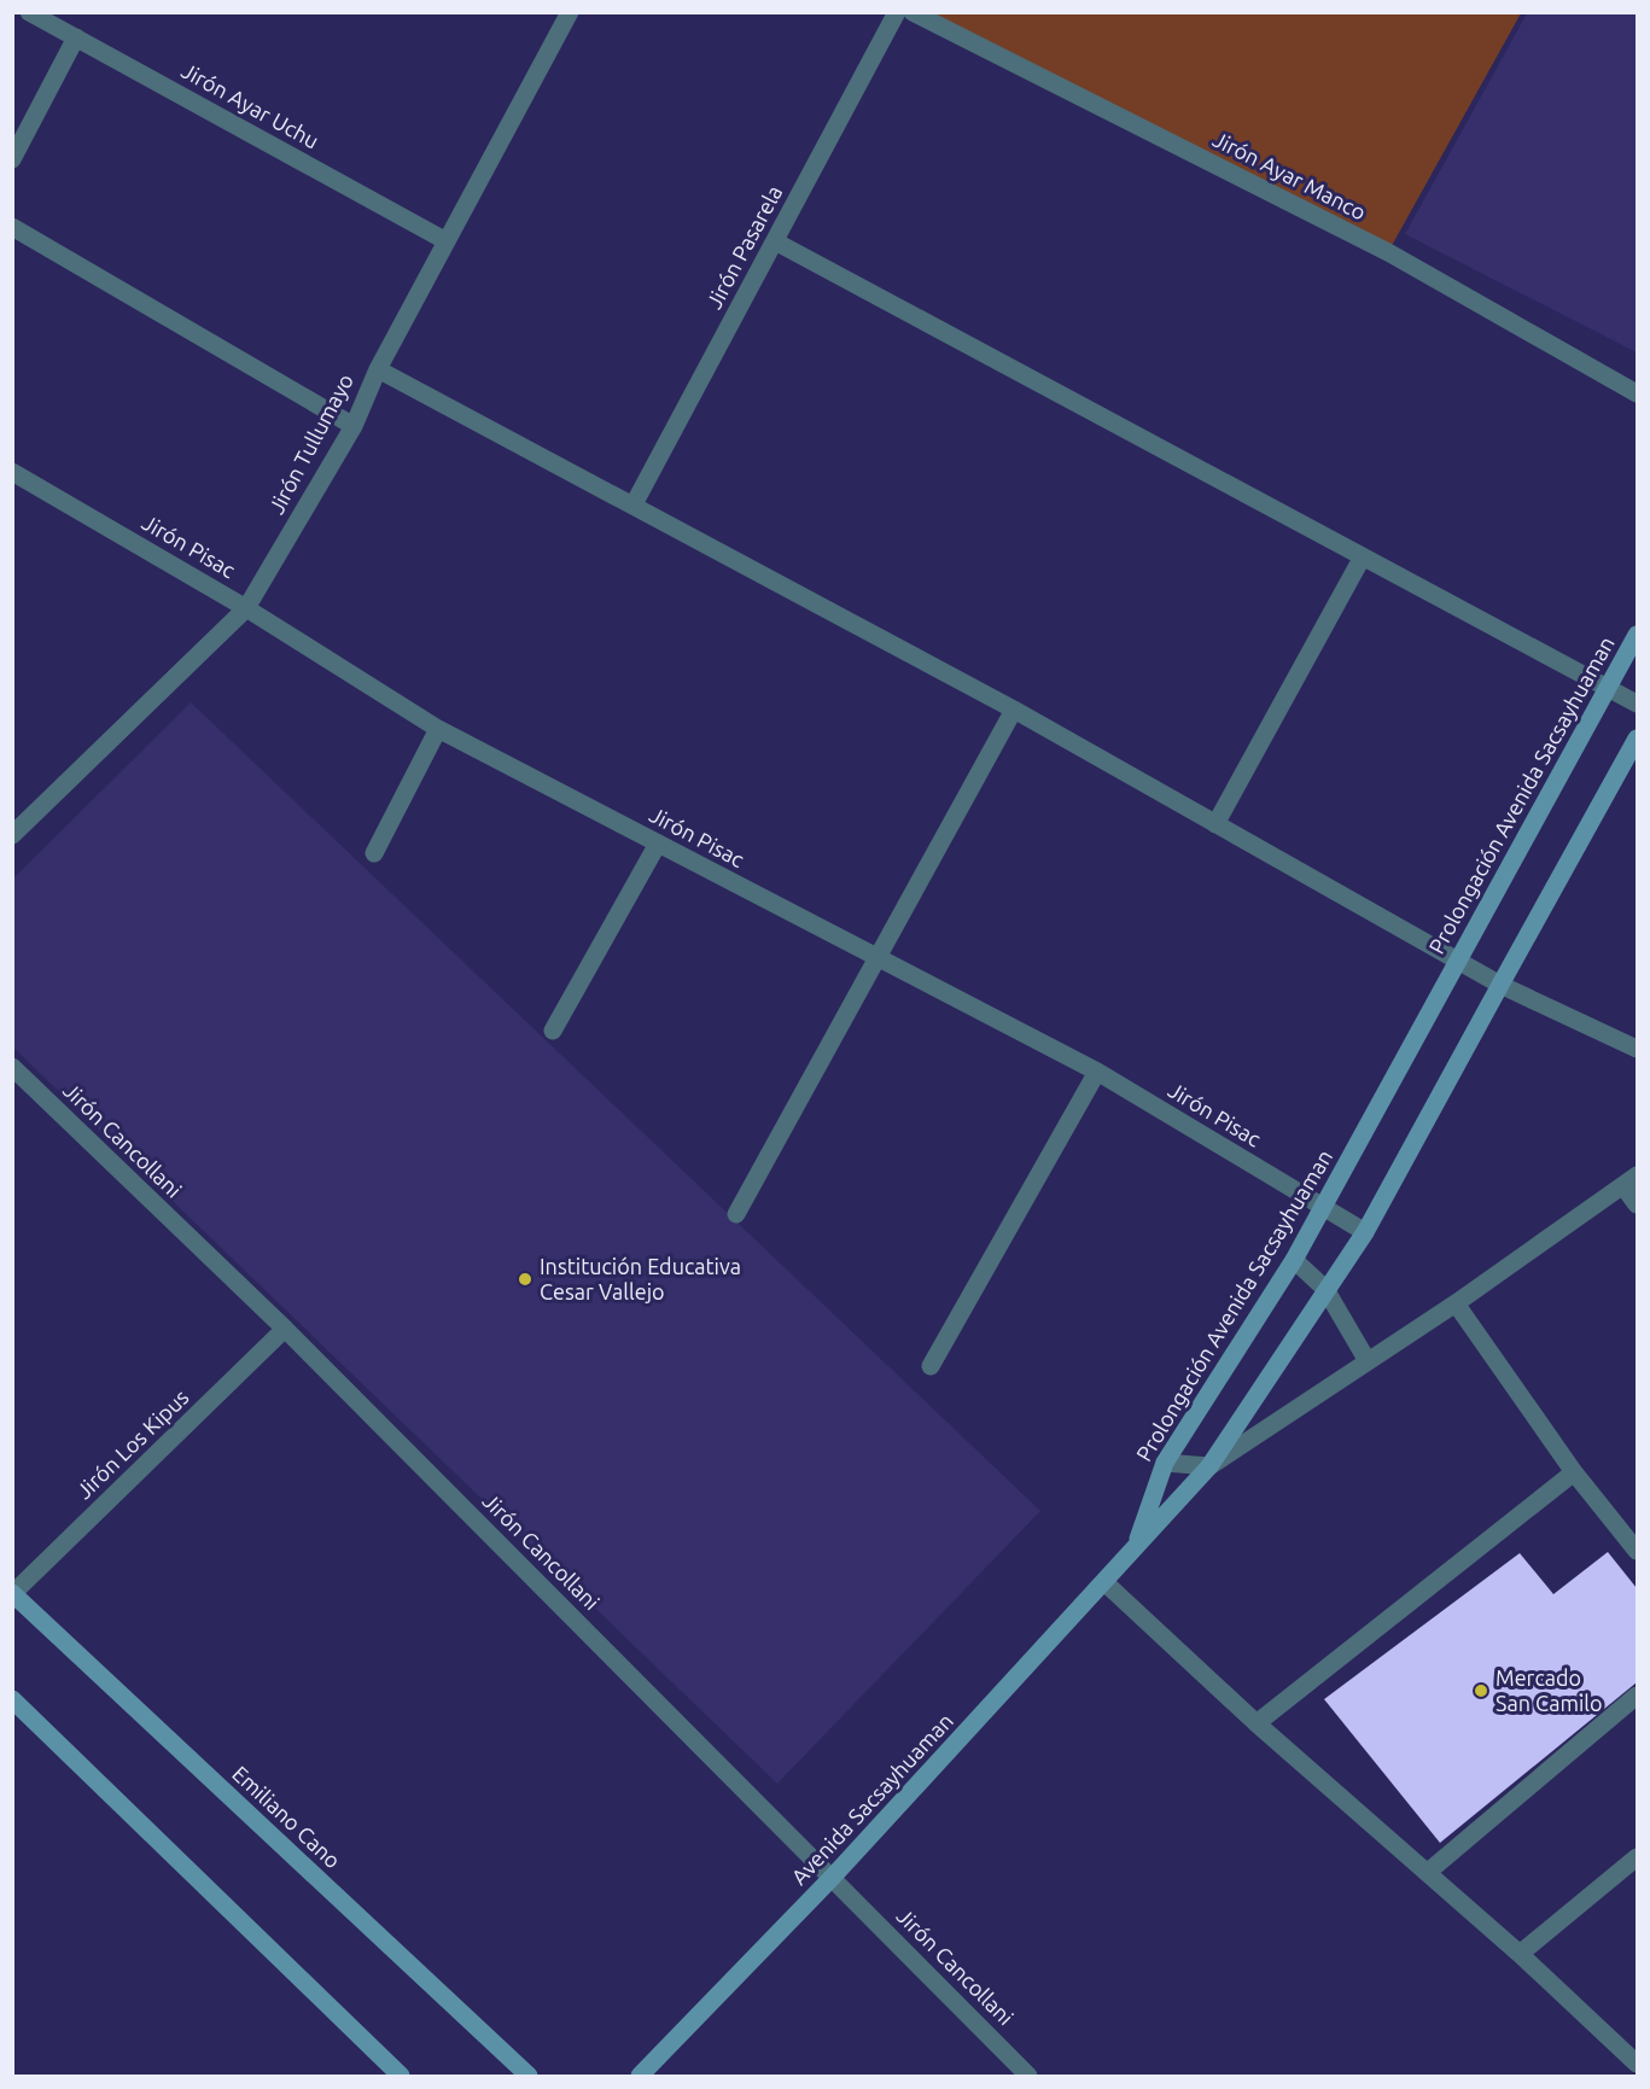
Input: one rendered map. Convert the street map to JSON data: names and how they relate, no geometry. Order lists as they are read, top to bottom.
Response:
{
  "streets": {
    "street": [
      "Jirón Ayar Uchu",
      "Jirón Ayar Manco",
      "Jirón Pasarela",
      "Jirón Tullumayo",
      "Jirón Pisac",
      "Prolongación Avenida Sacsayhuaman",
      "Jirón Cancollani",
      "Jirón Los Kipus",
      "Avenida Sacsayhuaman",
      "Emiliano Cano"
    ]
  },
  "crossings": [
    ["Jirón Ayar Uchu", "Jirón Tullumayo"],
    ["Jirón Tullumayo", "Jirón Pisac"],
    ["Jirón Pisac", "Prolongación Avenida Sacsayhuaman"],
    ["Prolongación Avenida Sacsayhuaman", "Avenida Sacsayhuaman"],
    ["Jirón Cancollani", "Jirón Los Kipus"],
    ["Jirón Cancollani", "Avenida Sacsayhuaman"],
    ["Jirón Los Kipus", "Emiliano Cano"]
  ],
  "places": ["Institución Educativa Cesar Vallejo", "Mercado San Camilo"]
}
